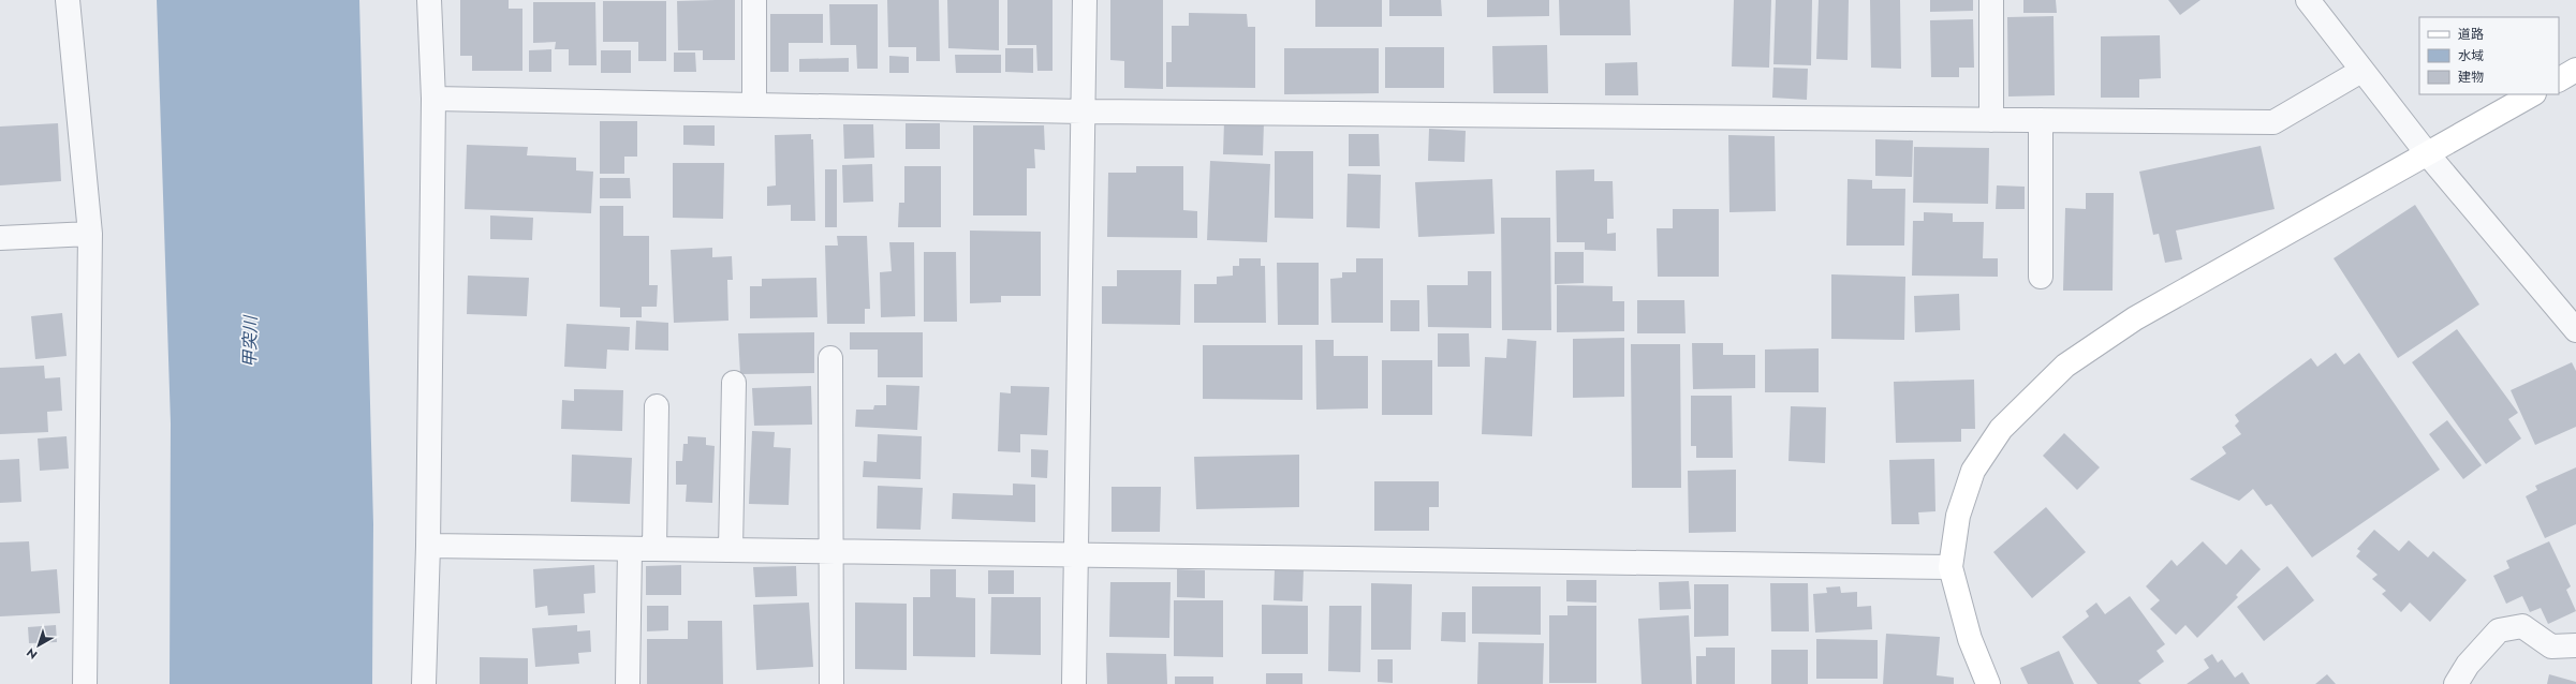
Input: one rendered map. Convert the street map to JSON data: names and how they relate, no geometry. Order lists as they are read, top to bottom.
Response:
{
  "water": ["甲突川"],
  "legend": ["道路", "水域", "建物"],
  "north": "bottom left"
}
